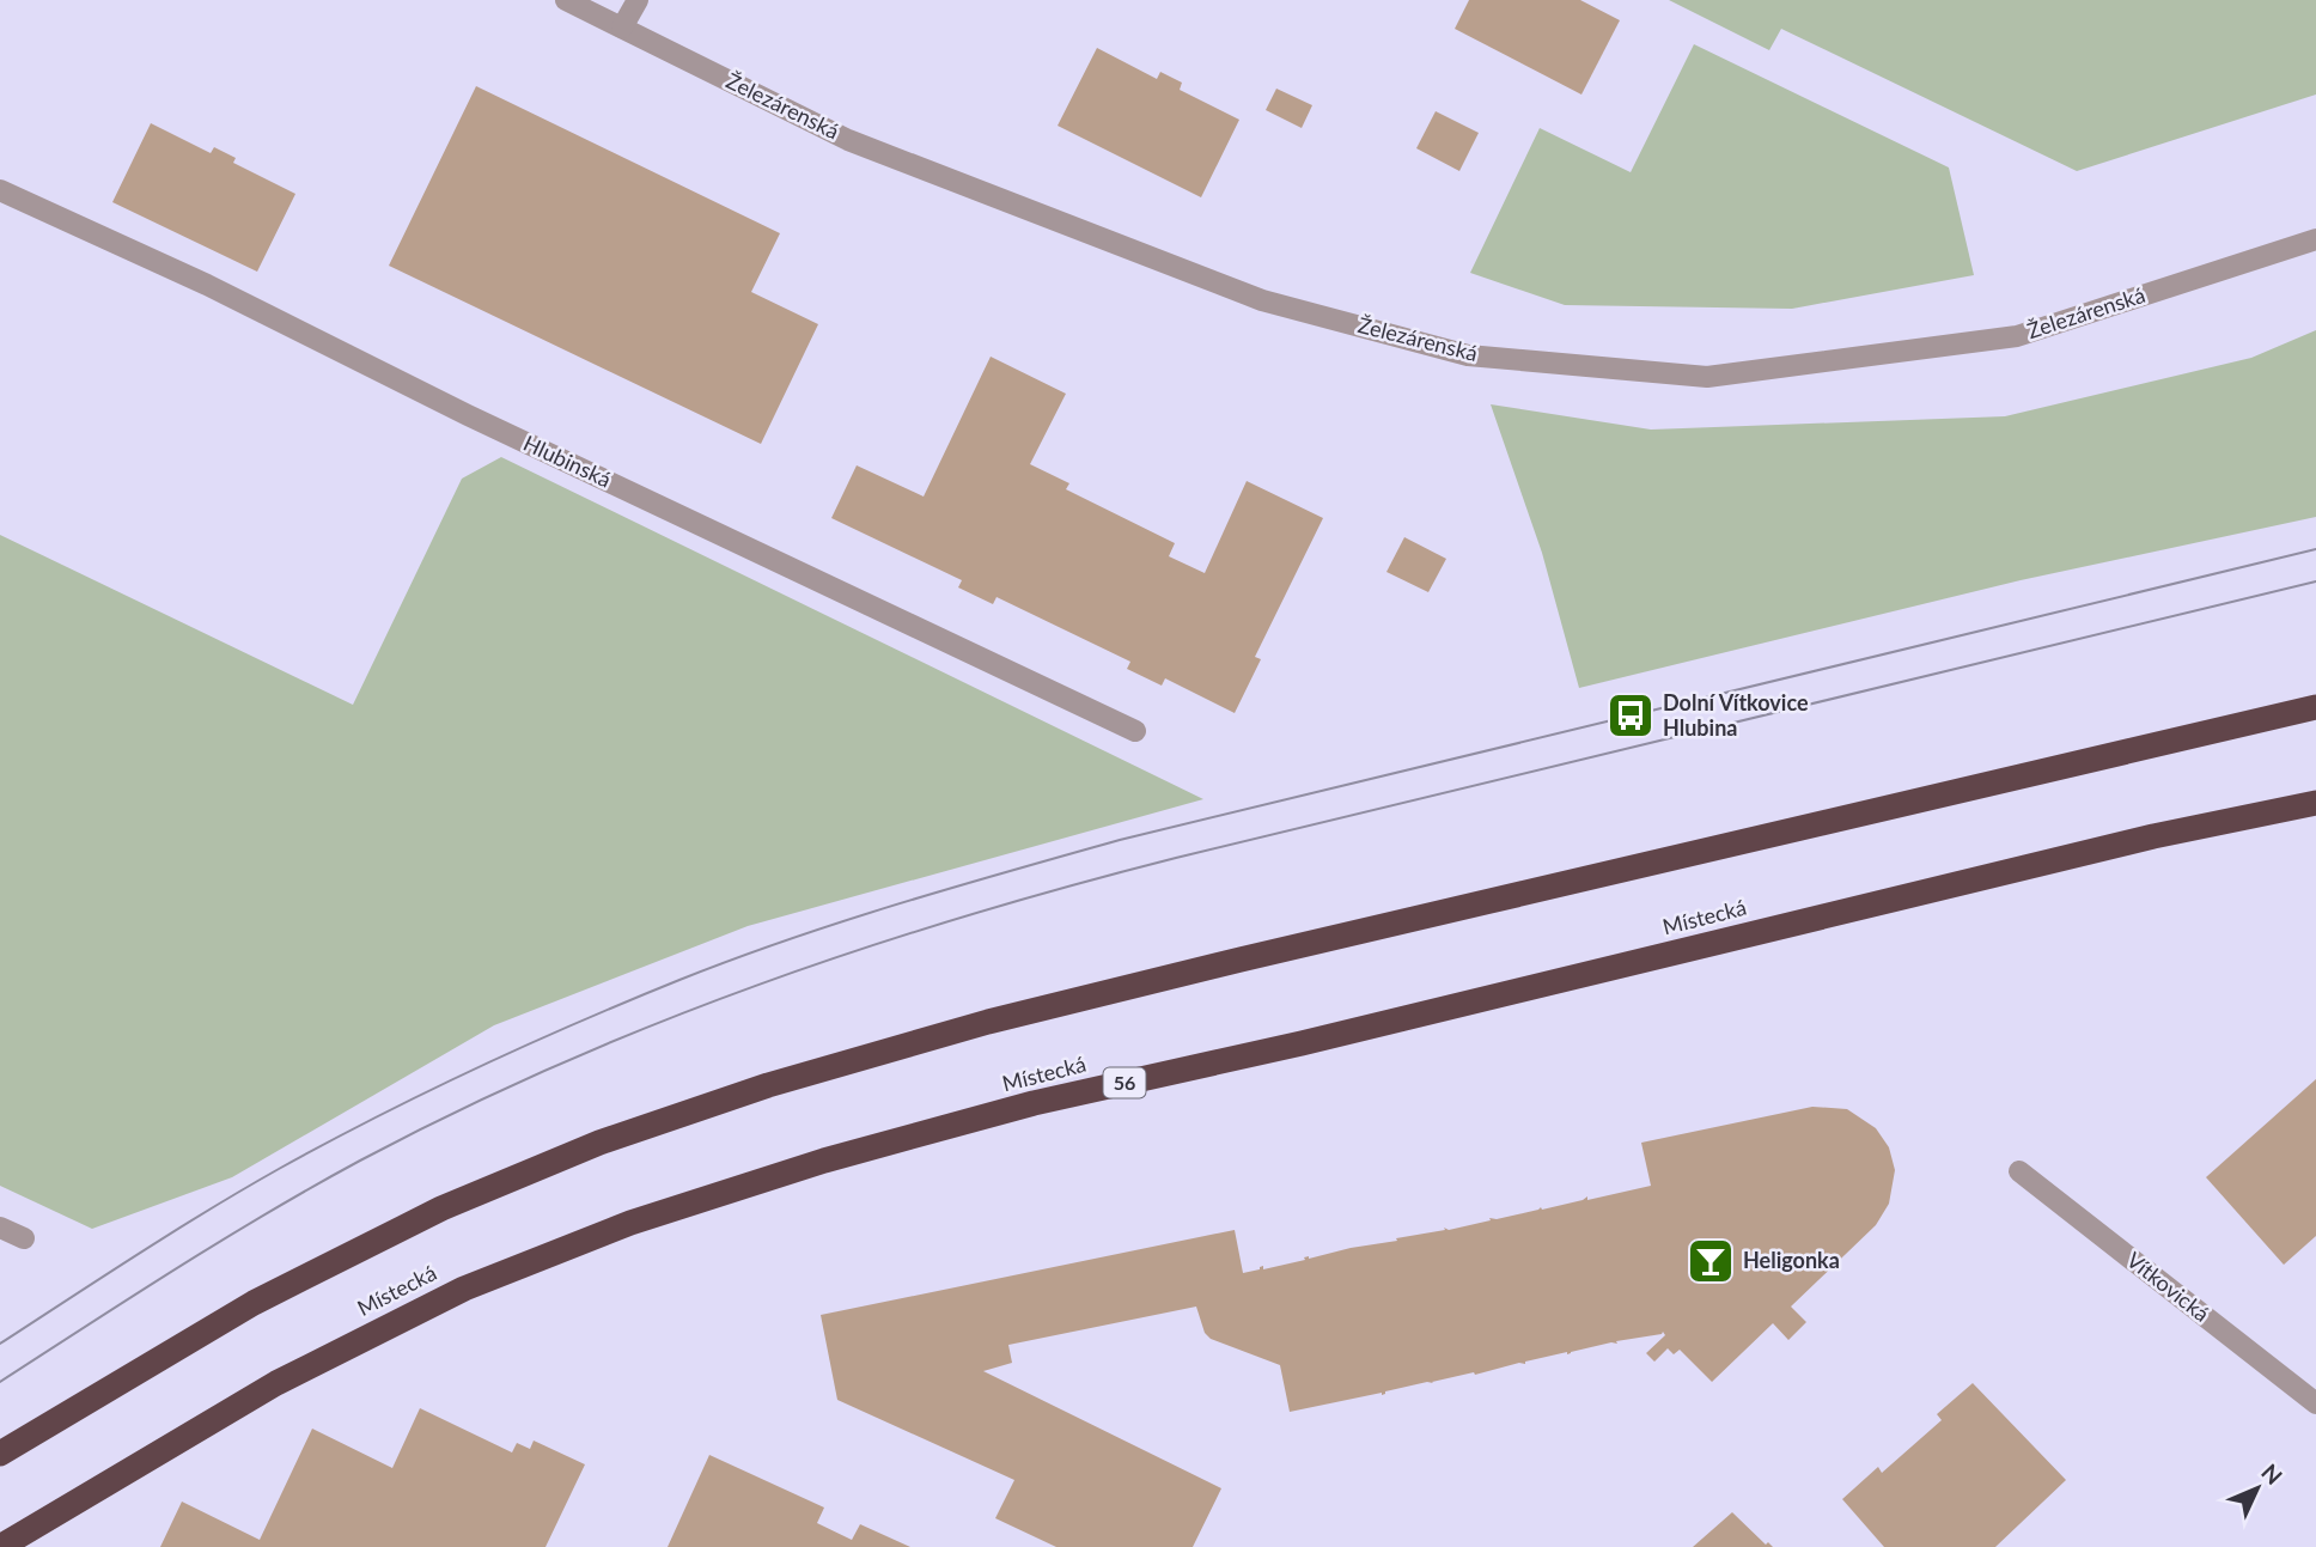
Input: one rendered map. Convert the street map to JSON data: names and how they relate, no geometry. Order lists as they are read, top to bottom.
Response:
{
  "streets": {
    "highway": ["Místecká", "56"],
    "street": ["Železárenská", "Hlubinská", "Vítkovická"]
  },
  "places": {
    "bus stop": ["Dolní Vítkovice Hlubina"],
    "bar": ["Heligonka"]
  },
  "north": "top right"
}
